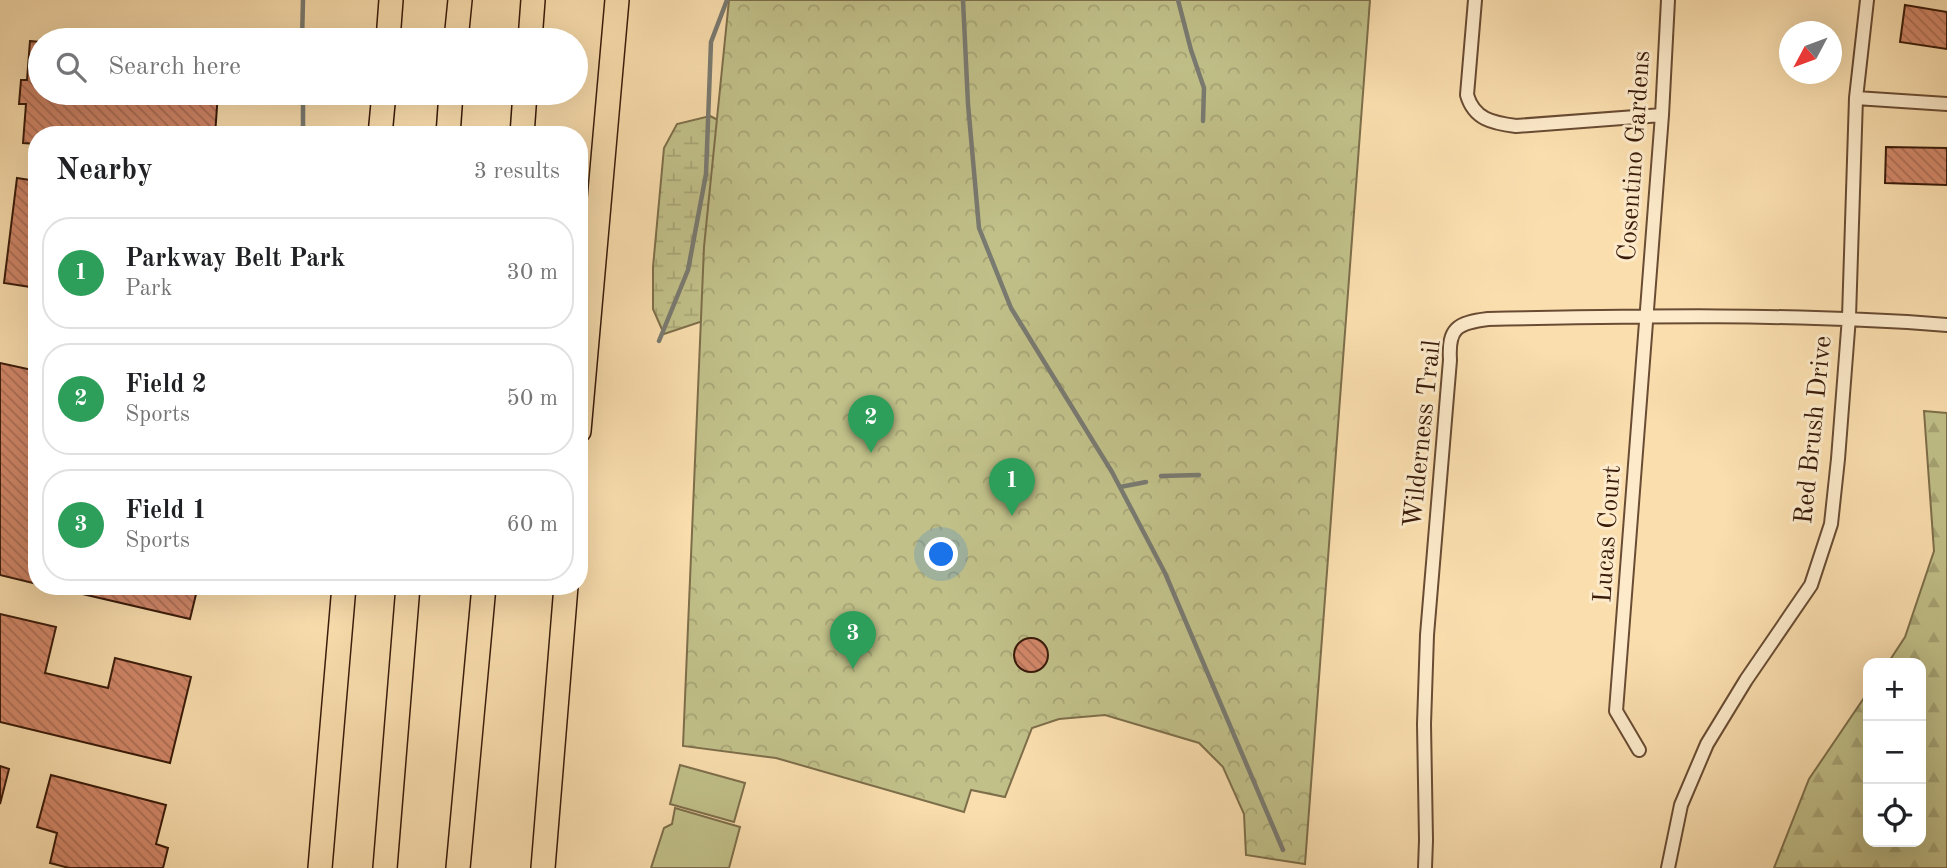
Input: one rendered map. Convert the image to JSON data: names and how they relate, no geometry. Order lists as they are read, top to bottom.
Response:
{
  "streets": {
    "street": [
      "Cosentino Gardens",
      "Red Brush Drive",
      "Wilderness Trail",
      "Lucas Court"
    ]
  },
  "crossings": [
    ["Cosentino Gardens", "Wilderness Trail"],
    ["Cosentino Gardens", "Lucas Court"],
    ["Red Brush Drive", "Wilderness Trail"],
    ["Wilderness Trail", "Lucas Court"]
  ],
  "north": "bottom left",
  "page": {
    "search": "Search here",
    "heading": ["Nearby", "3 results"],
    "list": [
      {
        "mark": "1",
        "name": "Parkway Belt Park",
        "note": "Park",
        "value": "30 m"
      },
      {
        "mark": "2",
        "name": "Field 2",
        "note": "Sports",
        "value": "50 m"
      },
      {
        "mark": "3",
        "name": "Field 1",
        "note": "Sports",
        "value": "60 m"
      }
    ],
    "pins": ["2", "1", "3"],
    "map_buttons": ["+", "−"]
  }
}
